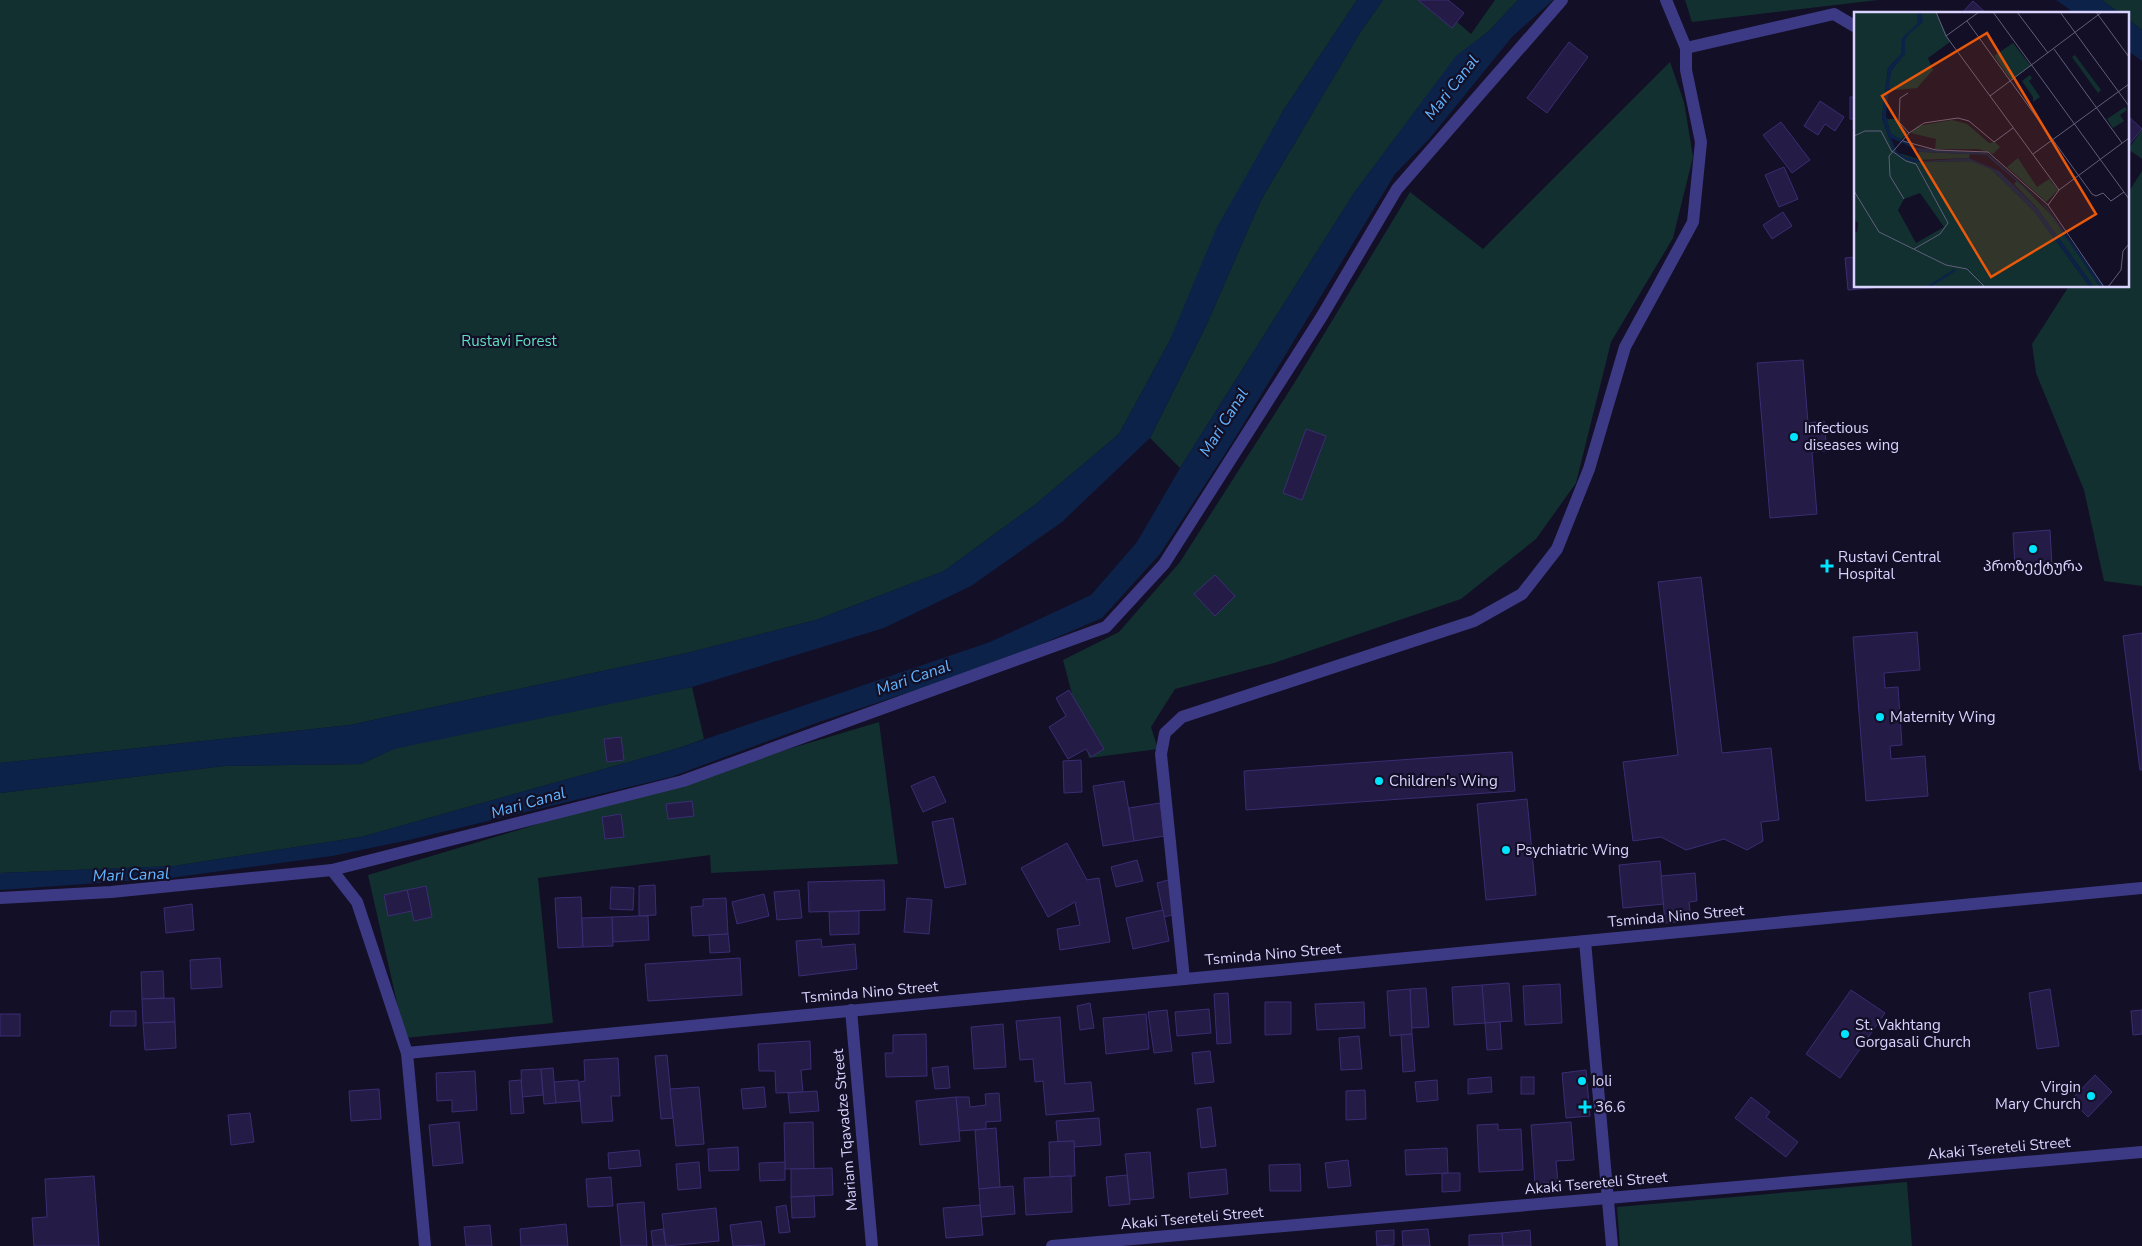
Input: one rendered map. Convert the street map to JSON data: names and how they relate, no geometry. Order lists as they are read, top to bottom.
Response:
{
  "streets": {
    "street": ["Tsminda Nino Street", "Mariam Tqavadze Street", "Akaki Tsereteli Street"]
  },
  "crossings": [
    ["Tsminda Nino Street", "Mariam Tqavadze Street"]
  ],
  "water": ["Mari Canal"],
  "parks": ["Rustavi Forest"],
  "places": {
    "other": [
      "Infectious diseases wing",
      "პროზექტურა",
      "Maternity Wing",
      "Children's Wing",
      "Psychiatric Wing",
      "St. Vakhtang Gorgasali Church",
      "Ioli",
      "Virgin Mary Church"
    ],
    "health": ["Rustavi Central Hospital", "36.6"]
  }
}
